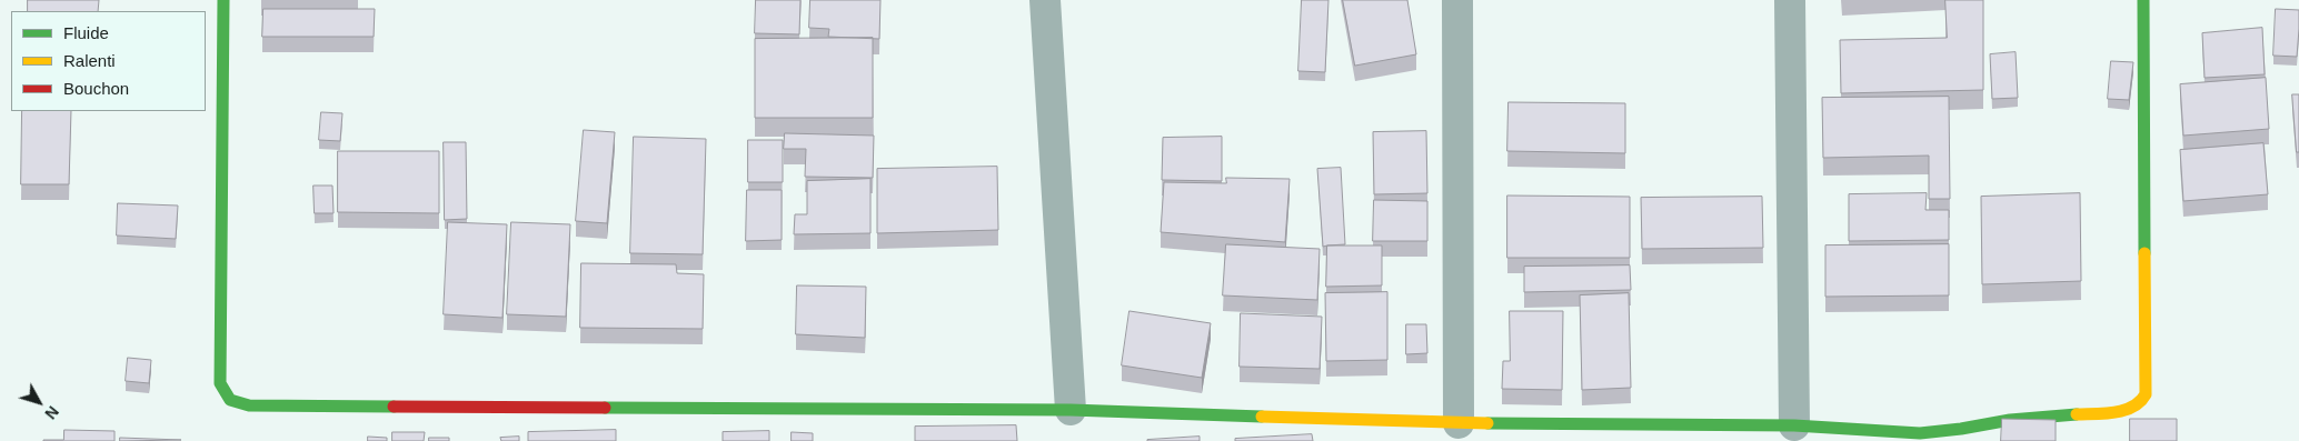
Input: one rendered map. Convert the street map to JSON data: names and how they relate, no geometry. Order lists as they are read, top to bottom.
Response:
{
  "legend": ["Fluide", "Ralenti", "Bouchon"],
  "north": "bottom right"
}
